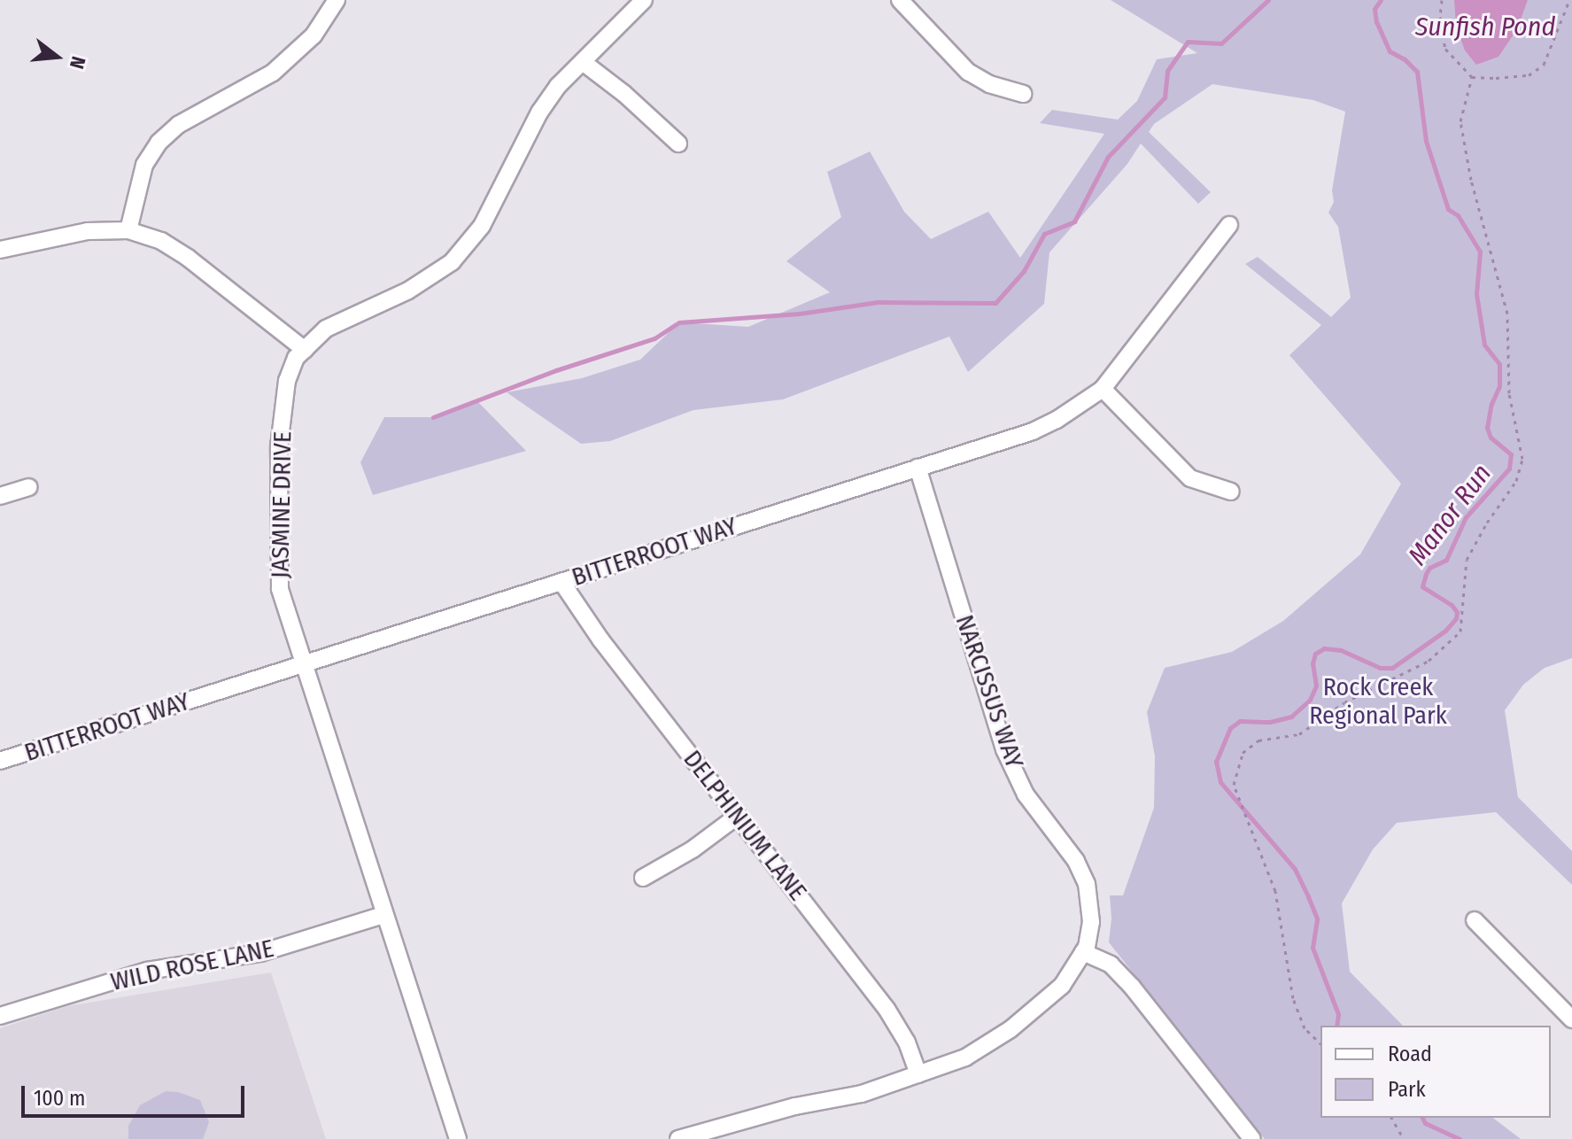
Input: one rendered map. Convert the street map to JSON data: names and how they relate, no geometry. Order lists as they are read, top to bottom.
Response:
{
  "streets": {
    "street": [
      "JASMINE DRIVE",
      "BITTERROOT WAY",
      "NARCISSUS WAY",
      "DELPHINIUM LANE",
      "WILD ROSE LANE"
    ]
  },
  "crossings": [
    ["JASMINE DRIVE", "BITTERROOT WAY"],
    ["JASMINE DRIVE", "WILD ROSE LANE"],
    ["BITTERROOT WAY", "NARCISSUS WAY"],
    ["BITTERROOT WAY", "DELPHINIUM LANE"],
    ["NARCISSUS WAY", "DELPHINIUM LANE"]
  ],
  "water": ["Sunfish Pond", "Manor Run"],
  "parks": ["Rock Creek Regional Park"],
  "legend": ["Road", "Park"],
  "scale_bar": "100 m",
  "north": "right"
}
